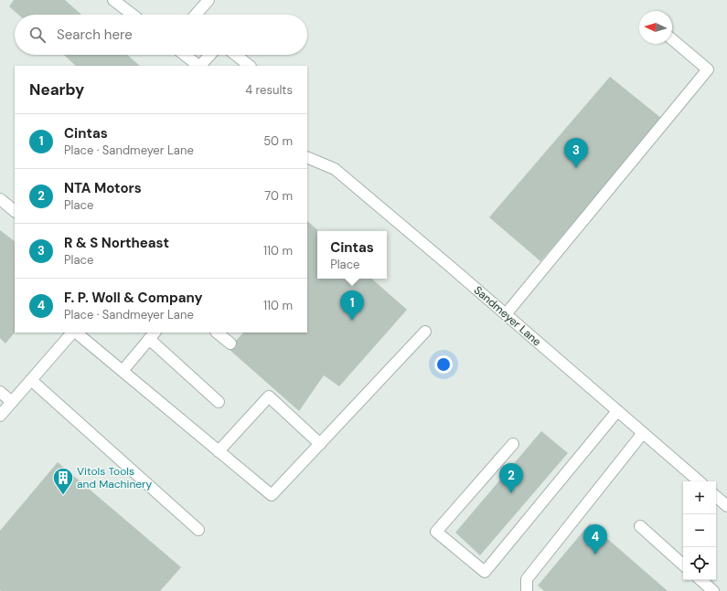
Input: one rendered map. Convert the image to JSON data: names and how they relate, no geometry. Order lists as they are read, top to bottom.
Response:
{
  "streets": {
    "street": ["Sandmeyer Lane"]
  },
  "places": {
    "building": ["Vitols Tools and Machinery"]
  },
  "north": "left",
  "page": {
    "search": "Search here",
    "heading": ["Nearby", "4 results"],
    "list": [
      {
        "mark": "1",
        "name": "Cintas",
        "note": "Place · Sandmeyer Lane",
        "value": "50 m"
      },
      {
        "mark": "2",
        "name": "NTA Motors",
        "note": "Place",
        "value": "70 m"
      },
      {
        "mark": "3",
        "name": "R & S Northeast",
        "note": "Place",
        "value": "110 m"
      },
      {
        "mark": "4",
        "name": "F. P. Woll & Company",
        "note": "Place · Sandmeyer Lane",
        "value": "110 m"
      }
    ],
    "pins": [
      "3",
      "1",
      "2",
      "4"
    ],
    "popup": ["Cintas", "Place"],
    "map_buttons": ["+", "−"]
  }
}
